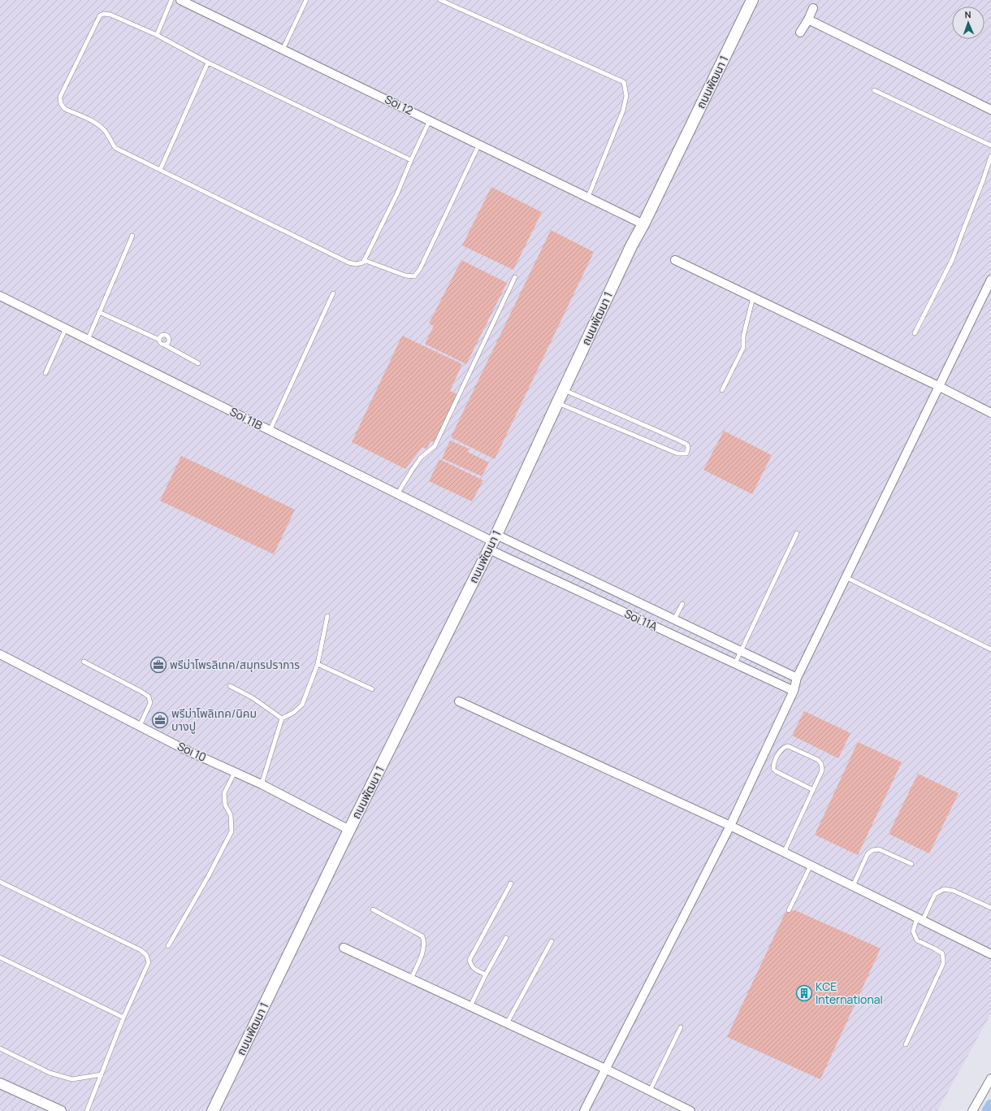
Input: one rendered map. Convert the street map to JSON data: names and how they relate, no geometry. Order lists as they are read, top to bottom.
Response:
{
  "streets": {
    "main road": ["ถนนพัฒนา 1"],
    "street": [
      "Soi 12",
      "Soi 11B",
      "Soi 11A",
      "Soi 10"
    ]
  },
  "crossings": [
    ["ถนนพัฒนา 1", "Soi 12"],
    ["ถนนพัฒนา 1", "Soi 11B"],
    ["ถนนพัฒนา 1", "Soi 11A"],
    ["ถนนพัฒนา 1", "Soi 10"],
    ["Soi 11B", "Soi 11A"]
  ],
  "places": {
    "office": ["พรีม่าโพรลิเทค/สมุทรปราการ", "พรีม่าโพลิเทค/นิคม บางปู"],
    "building": ["KCE International"]
  },
  "north": "top"
}
